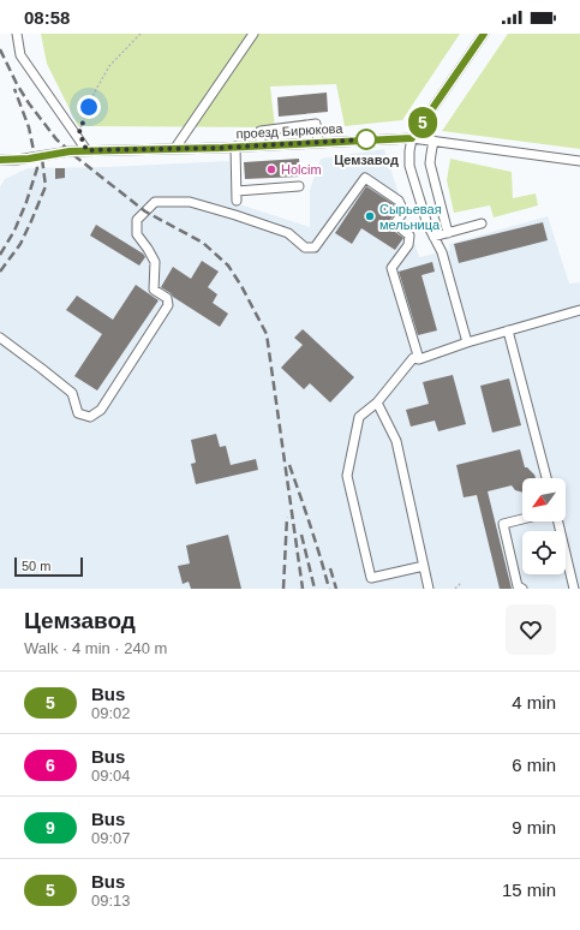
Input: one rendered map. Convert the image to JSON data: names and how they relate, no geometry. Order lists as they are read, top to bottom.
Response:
{
  "streets": {
    "street": ["проезд Бирюкова"]
  },
  "places": ["Цемзавод", "Holcim", "Сырьевая мельница"],
  "lines": ["bus line 5"],
  "scale_bar": "50 m",
  "north": "bottom left",
  "page": {
    "status": "08:58",
    "on_map": "5",
    "scale": "50 m",
    "heading": ["Цемзавод", "Walk · 4 min · 240 m"],
    "list": [
      {
        "mark": "5",
        "name": "Bus",
        "note": "09:02",
        "value": "4 min"
      },
      {
        "mark": "6",
        "name": "Bus",
        "note": "09:04",
        "value": "6 min"
      },
      {
        "mark": "9",
        "name": "Bus",
        "note": "09:07",
        "value": "9 min"
      },
      {
        "mark": "5",
        "name": "Bus",
        "note": "09:13",
        "value": "15 min"
      }
    ]
  }
}
